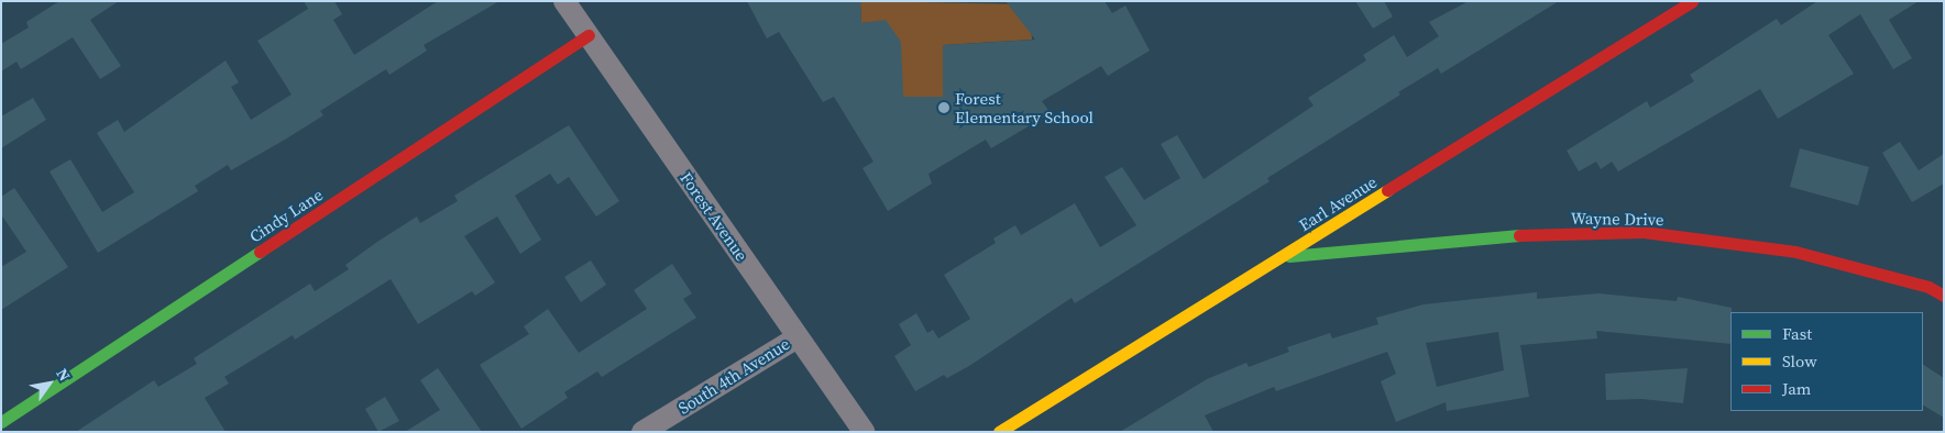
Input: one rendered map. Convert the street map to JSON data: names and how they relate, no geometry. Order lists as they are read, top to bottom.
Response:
{
  "streets": {
    "street": [
      "Earl Avenue",
      "Cindy Lane",
      "Forest Avenue",
      "Wayne Drive",
      "South 4th Avenue"
    ]
  },
  "crossings": [
    ["Earl Avenue", "Wayne Drive"],
    ["Cindy Lane", "Forest Avenue"],
    ["Forest Avenue", "South 4th Avenue"]
  ],
  "places": ["Forest Elementary School"],
  "legend": ["Fast", "Slow", "Jam"],
  "north": "top right"
}
